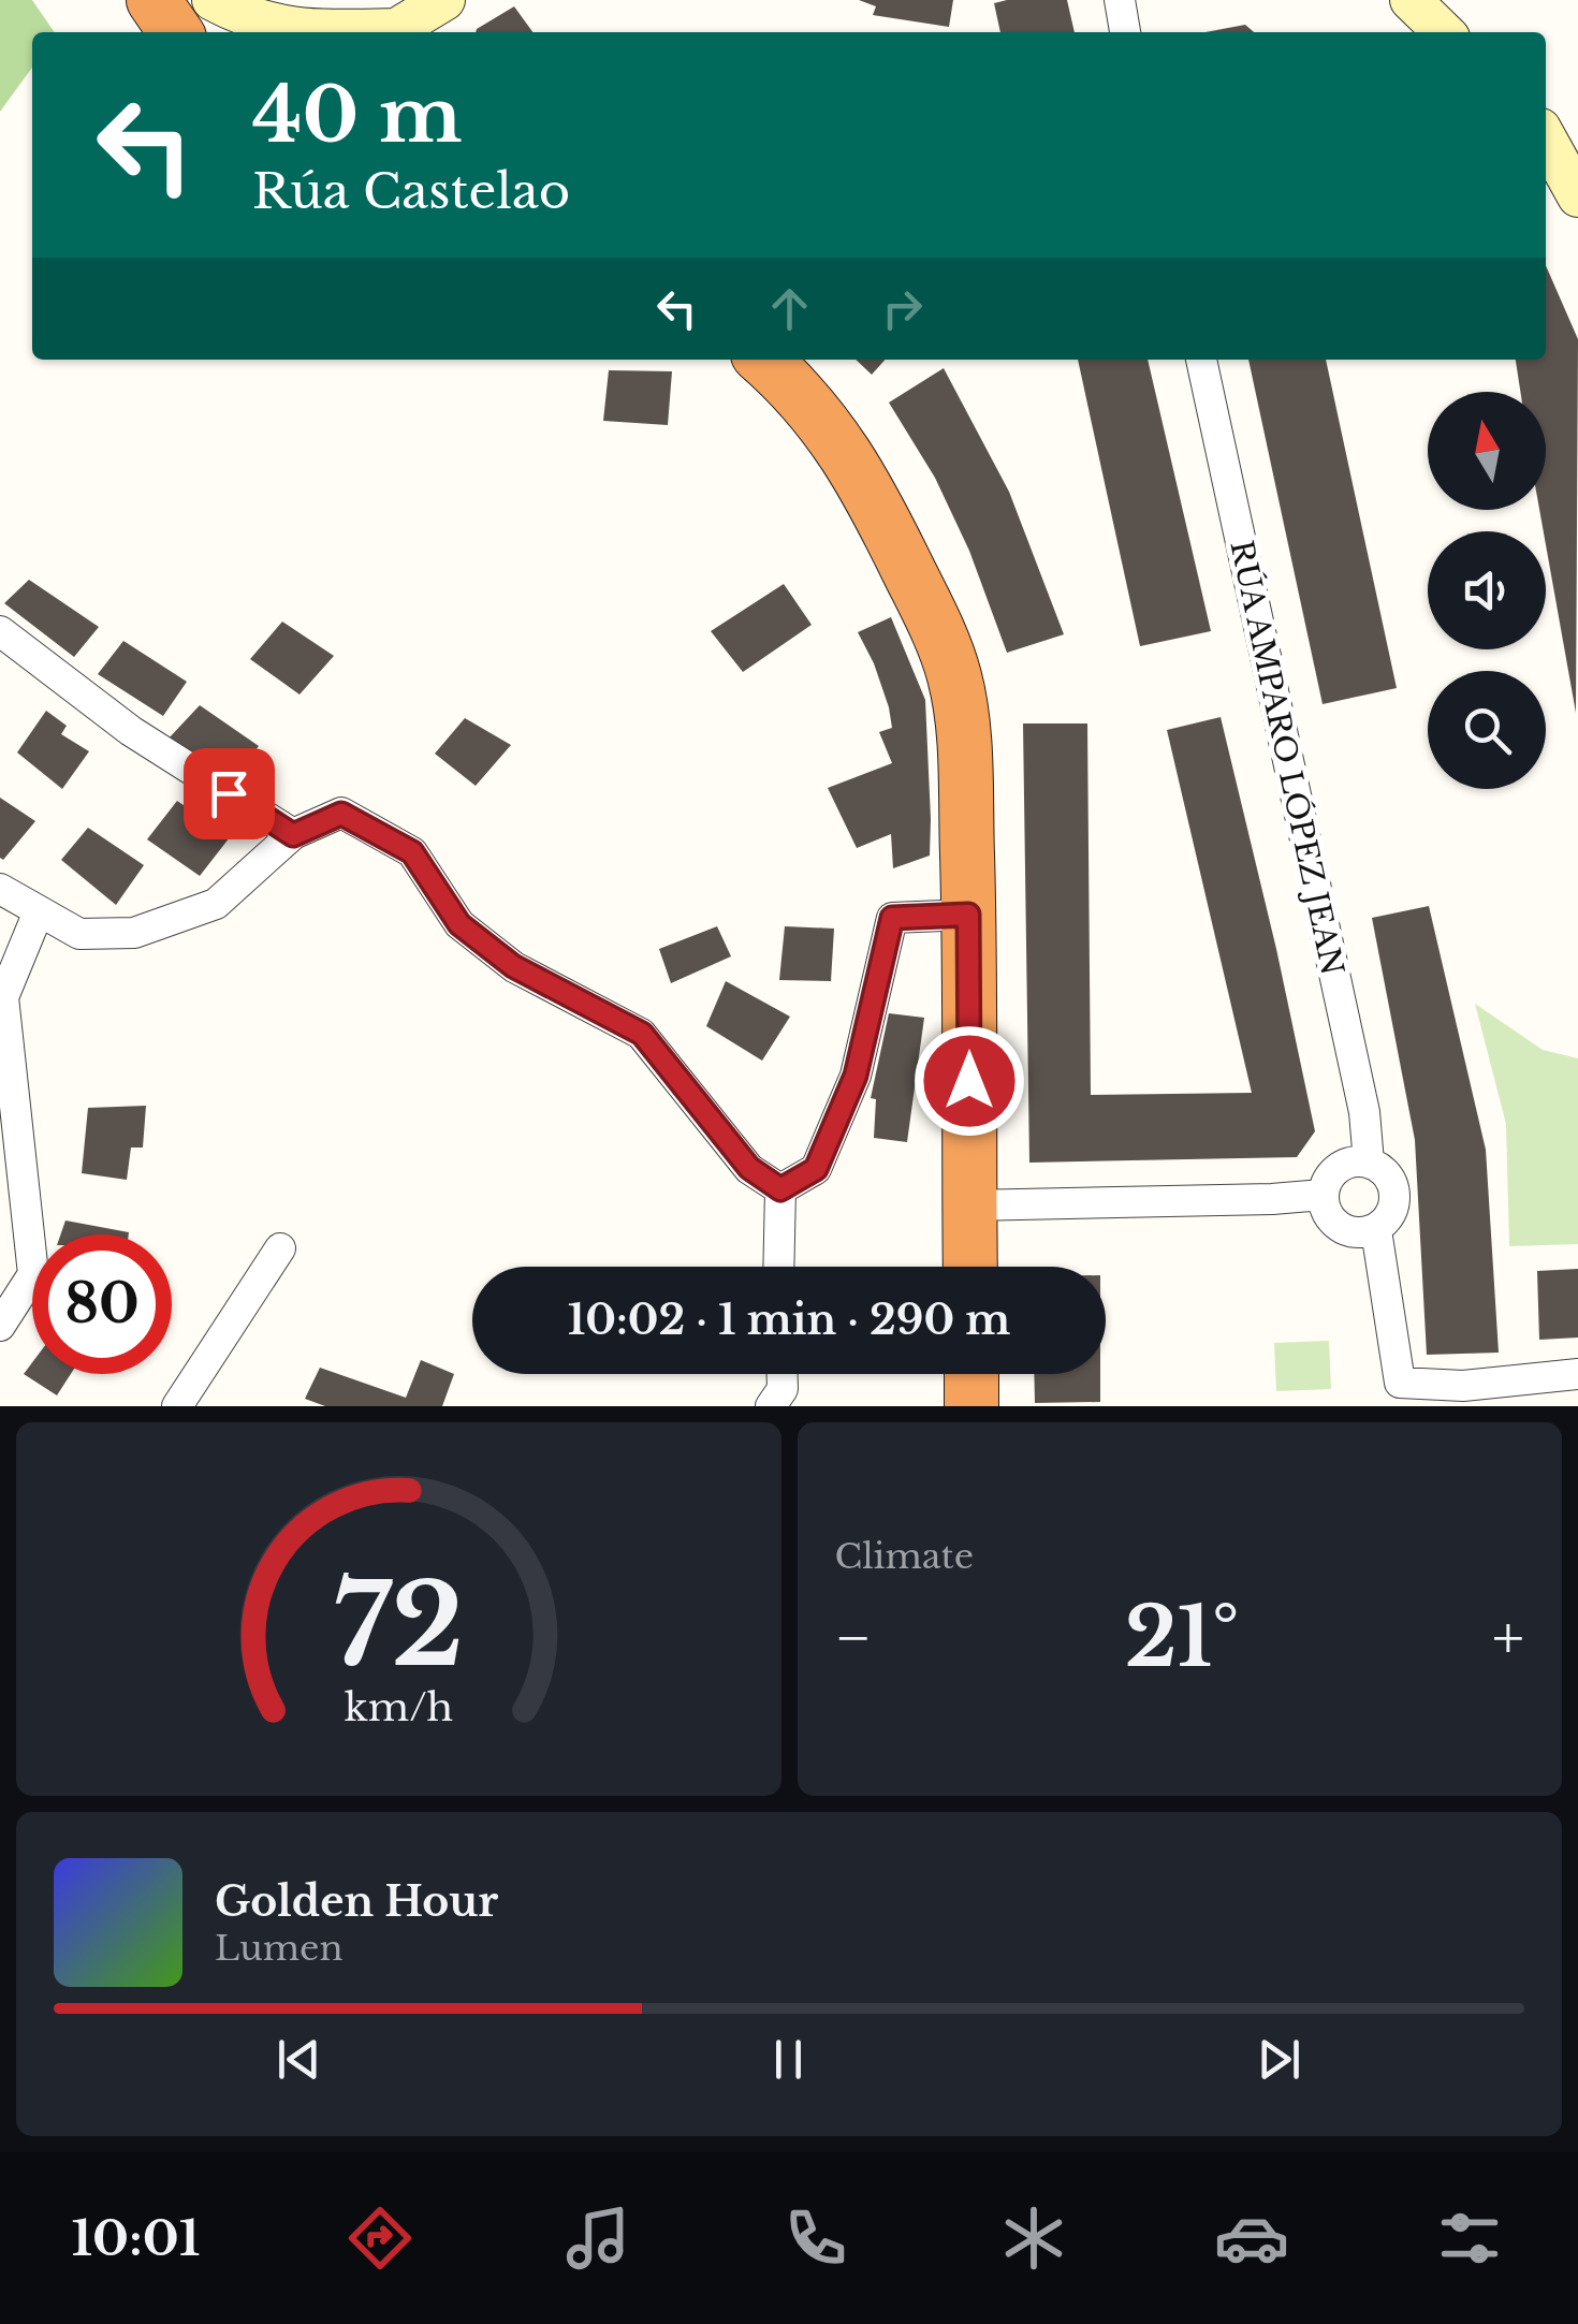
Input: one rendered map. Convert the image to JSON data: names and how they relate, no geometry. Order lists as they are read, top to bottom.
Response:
{
  "streets": {
    "street": ["RÚA AMPARO LÓPEZ JEAN"]
  },
  "north": "top",
  "page": {
    "turn": ["40 m", "Rúa Castelao"],
    "limit": "80",
    "trip": "10:02 · 1 min · 290 m",
    "tile": "Climate",
    "heat": ["−", "21°", "+"],
    "song": ["Golden Hour", "Lumen"],
    "tabs": "10:01",
    "gauge": ["72", "km/h"]
  }
}
